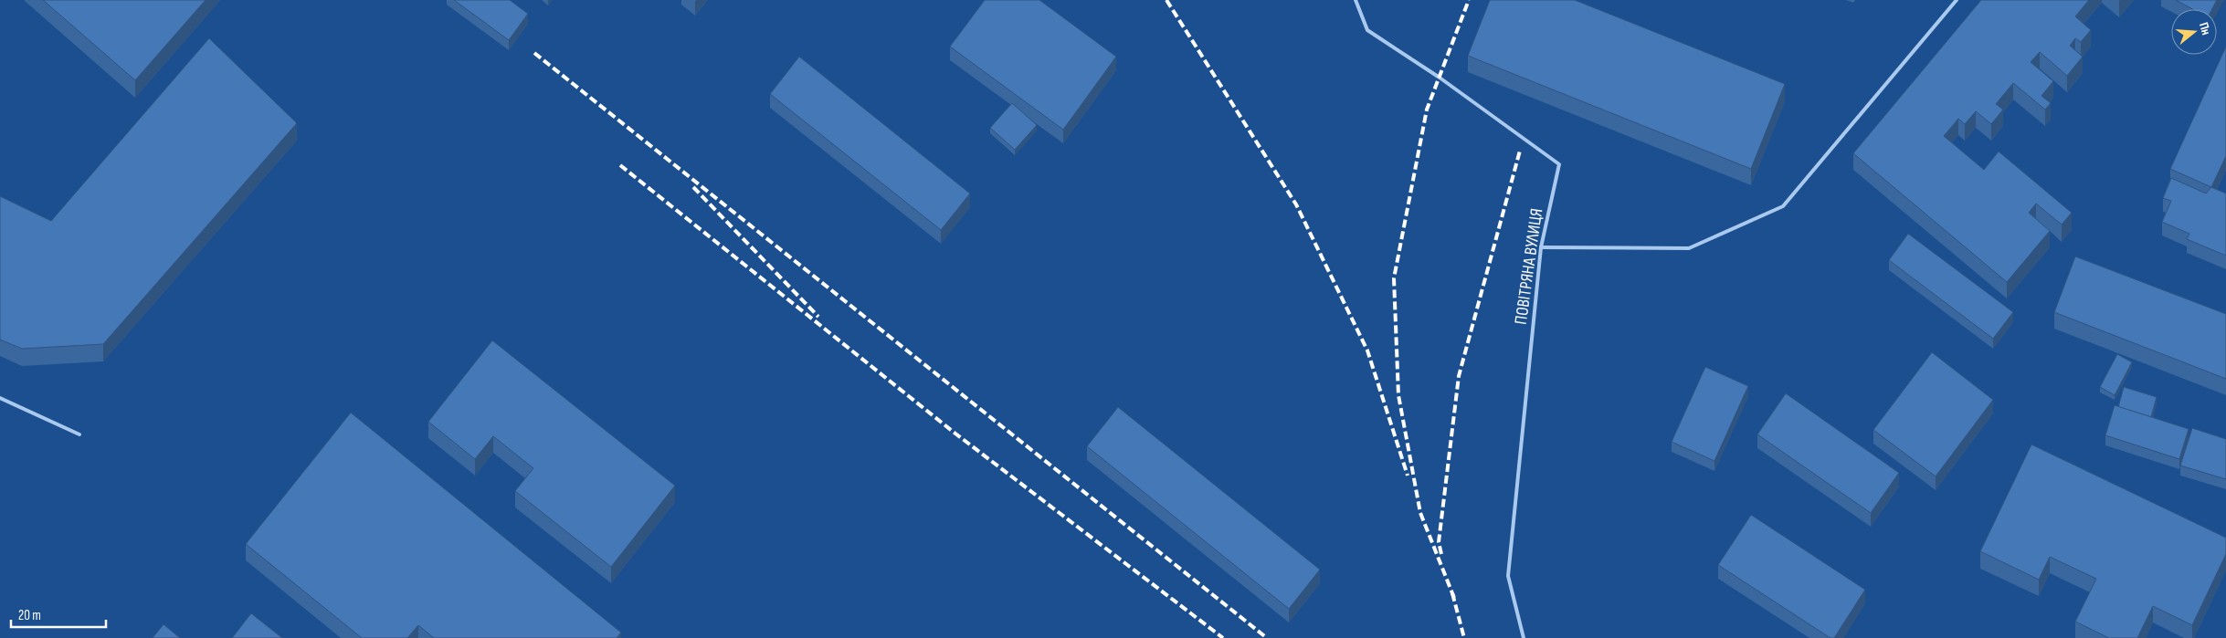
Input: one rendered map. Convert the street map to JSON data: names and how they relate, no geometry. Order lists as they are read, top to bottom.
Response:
{
  "streets": {
    "lane": ["ПОВІТРЯНА ВУЛИЦЯ"]
  },
  "scale_bar": "20 m",
  "north": "right"
}
